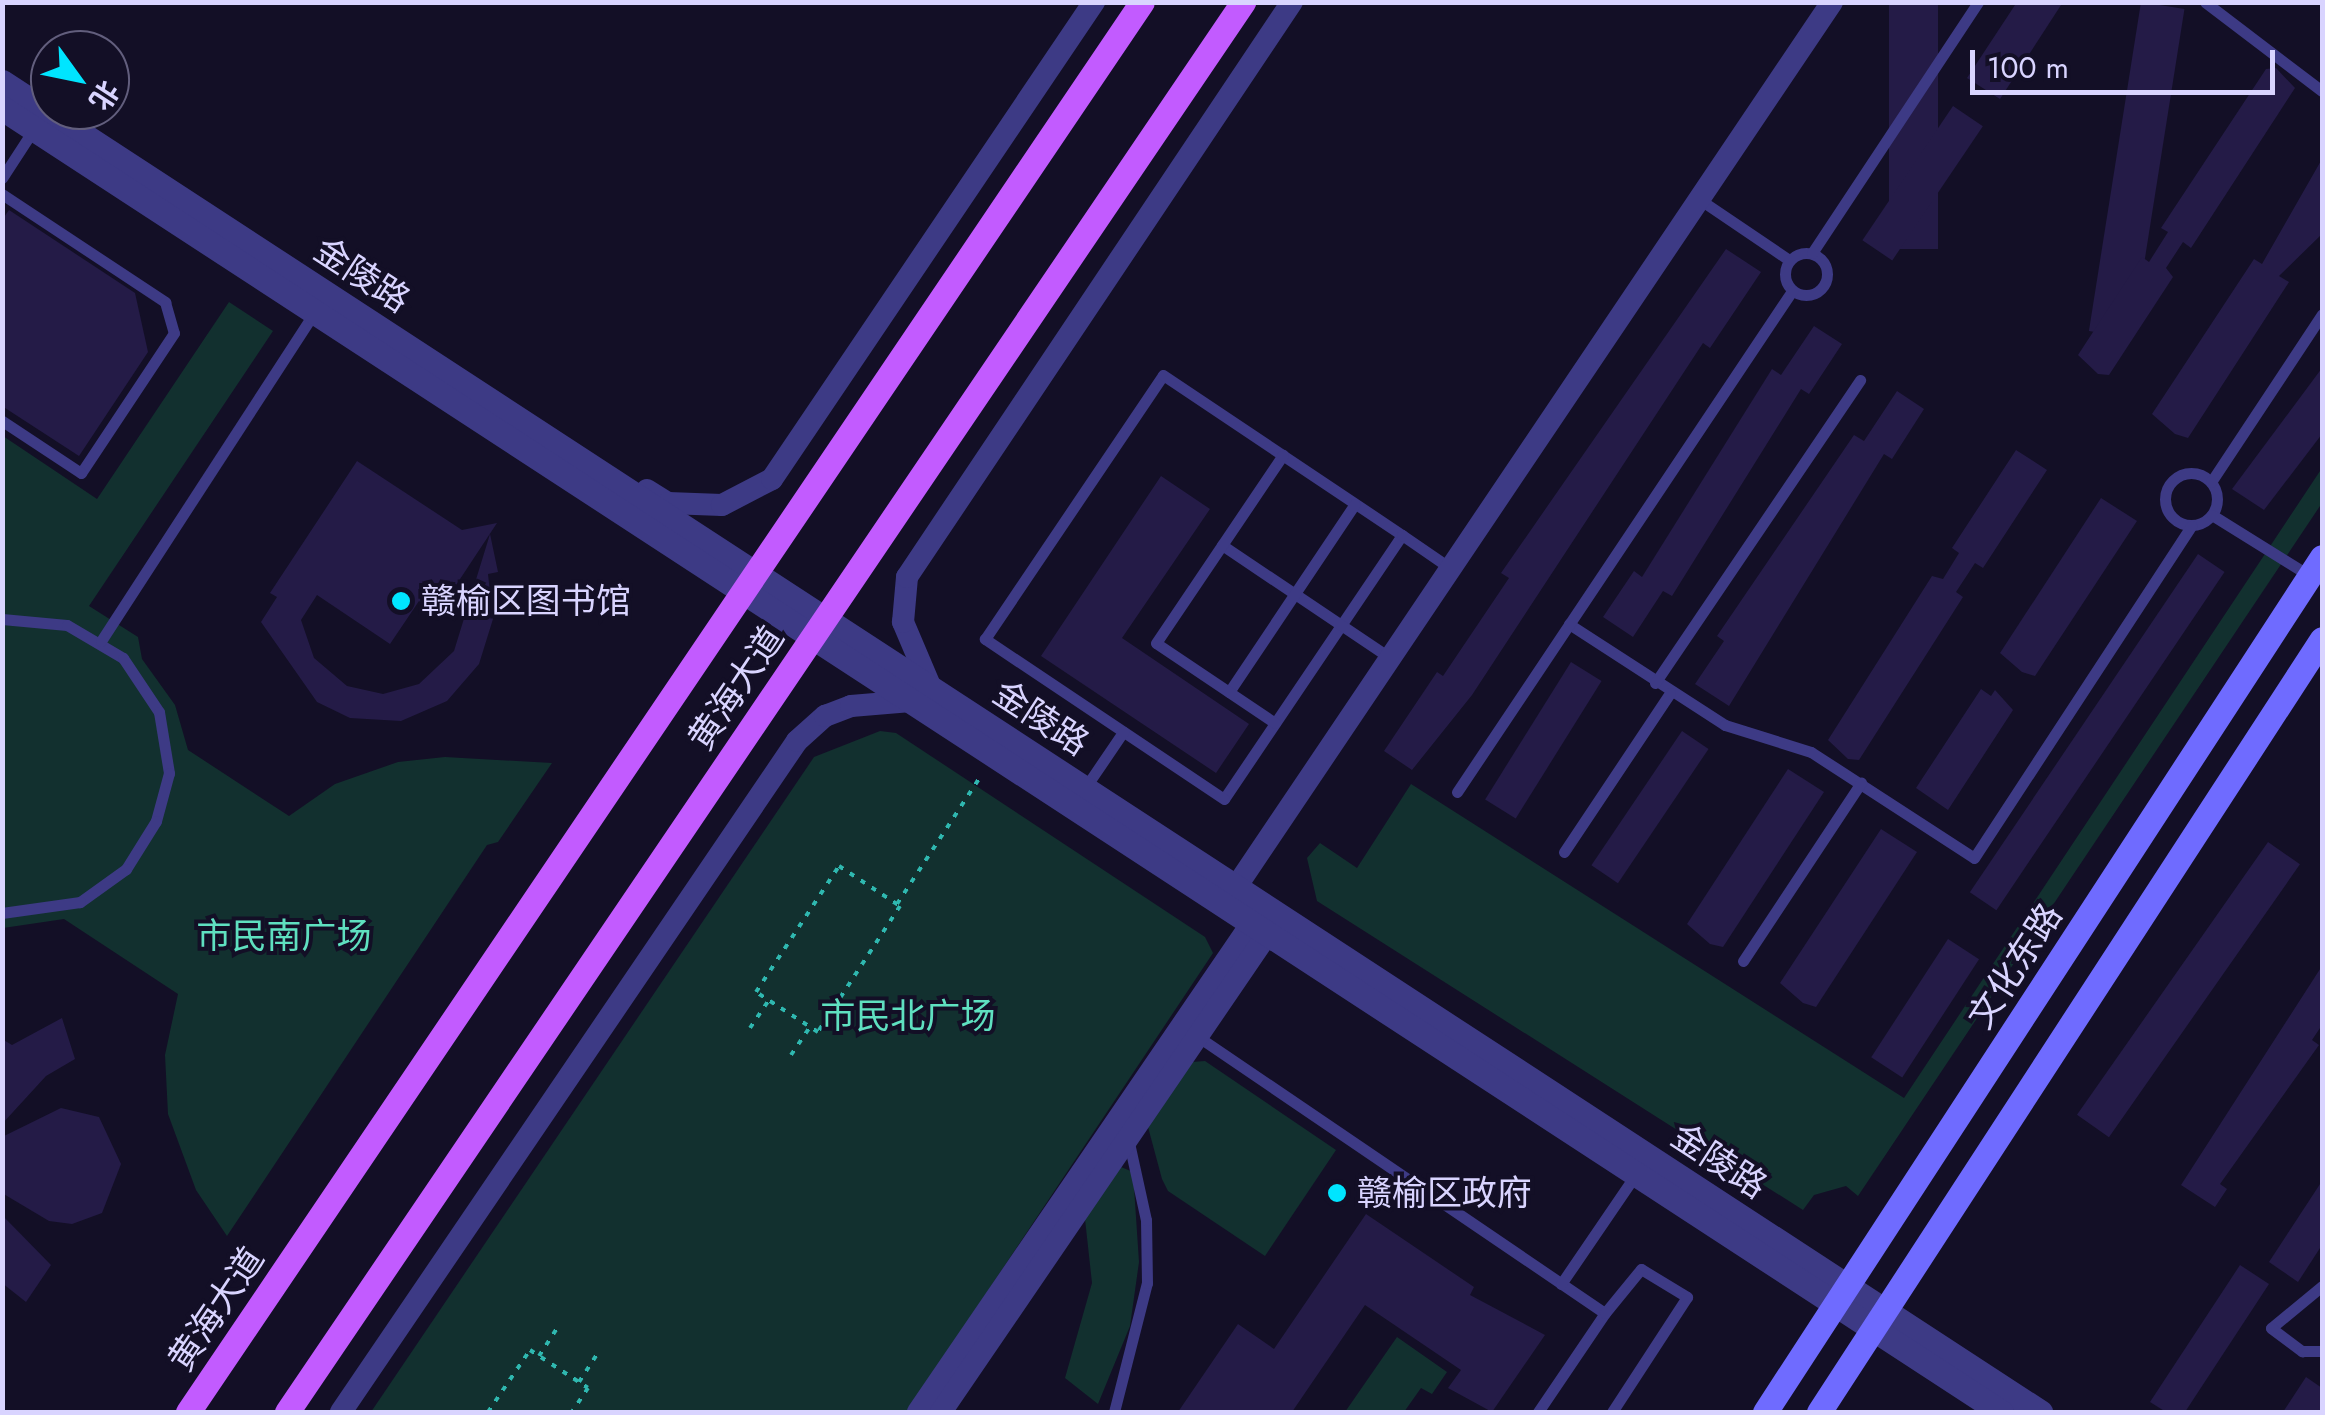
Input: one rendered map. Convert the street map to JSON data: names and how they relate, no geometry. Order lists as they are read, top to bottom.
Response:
{
  "streets": {
    "main road": ["黄海大道", "文化东路"],
    "street": ["金陵路"]
  },
  "crossings": [
    ["金陵路", "黄海大道"],
    ["金陵路", "文化东路"]
  ],
  "parks": ["市民南广场", "市民北广场"],
  "places": ["赣榆区图书馆", "赣榆区政府"],
  "scale_bar": "100 m",
  "north": "bottom right"
}
